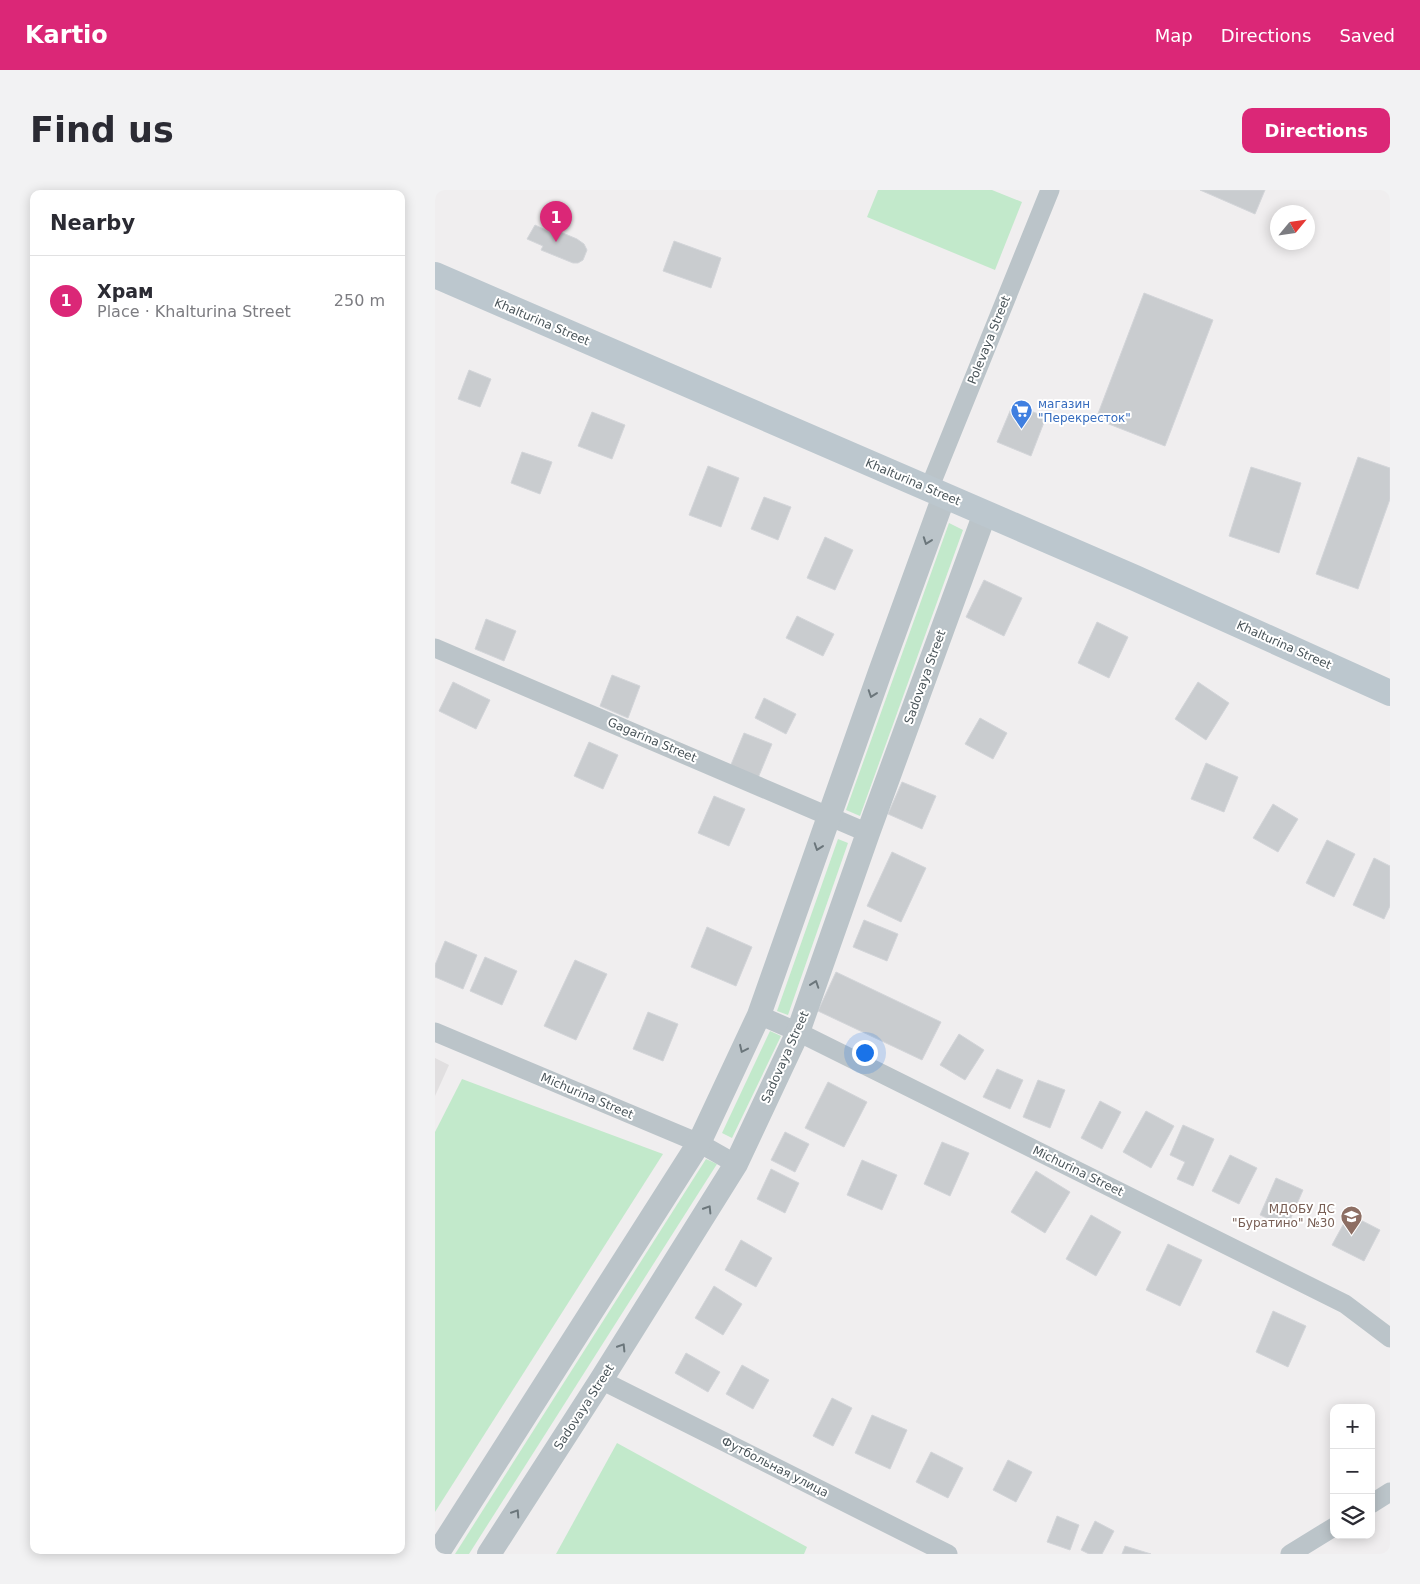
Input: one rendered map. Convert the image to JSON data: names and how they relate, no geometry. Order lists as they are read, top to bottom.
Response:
{
  "streets": {
    "main road": ["Khalturina Street"],
    "street": [
      "Polevaya Street",
      "Sadovaya Street",
      "Gagarina Street",
      "Michurina Street",
      "Футбольная улица"
    ]
  },
  "crossings": [
    ["Khalturina Street", "Polevaya Street"],
    ["Khalturina Street", "Sadovaya Street"],
    ["Sadovaya Street", "Gagarina Street"],
    ["Sadovaya Street", "Michurina Street"],
    ["Sadovaya Street", "Футбольная улица"]
  ],
  "places": {
    "supermarket": ["магазин \"Перекресток\""],
    "school or university": ["МДОБУ ДС \"Буратино\" №30"]
  },
  "north": "top right",
  "page": {
    "header": "Kartio",
    "nav": ["Map", "Directions", "Saved"],
    "buttons": "Directions",
    "title": "Find us",
    "heading": "Nearby",
    "pins": "1",
    "list": [
      {
        "mark": "1",
        "name": "Храм",
        "note": "Place · Khalturina Street",
        "value": "250 m"
      }
    ],
    "map_buttons": ["+", "−"]
  }
}
